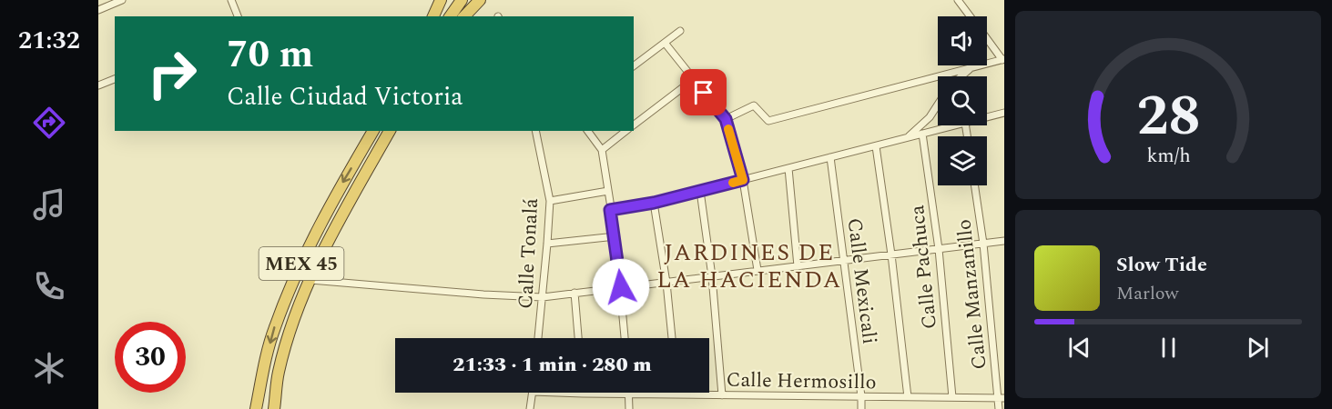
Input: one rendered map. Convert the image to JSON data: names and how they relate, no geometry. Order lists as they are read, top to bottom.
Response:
{
  "streets": {
    "highway": ["MEX 45"],
    "street": [
      "Calle Tonalá",
      "Calle Pachuca",
      "Calle Mexicali",
      "Calle Manzanillo",
      "Calle Hermosillo"
    ]
  },
  "crossings": [
    ["Calle Pachuca", "Calle Hermosillo"],
    ["Calle Mexicali", "Calle Hermosillo"],
    ["Calle Manzanillo", "Calle Hermosillo"]
  ],
  "districts": ["JARDINES DE LA HACIENDA"],
  "page": {
    "tabs": "21:32",
    "turn": ["70 m", "Calle Ciudad Victoria"],
    "song": ["Slow Tide", "Marlow"],
    "limit": "30",
    "trip": "21:33 · 1 min · 280 m",
    "gauge": ["28", "km/h"]
  }
}
